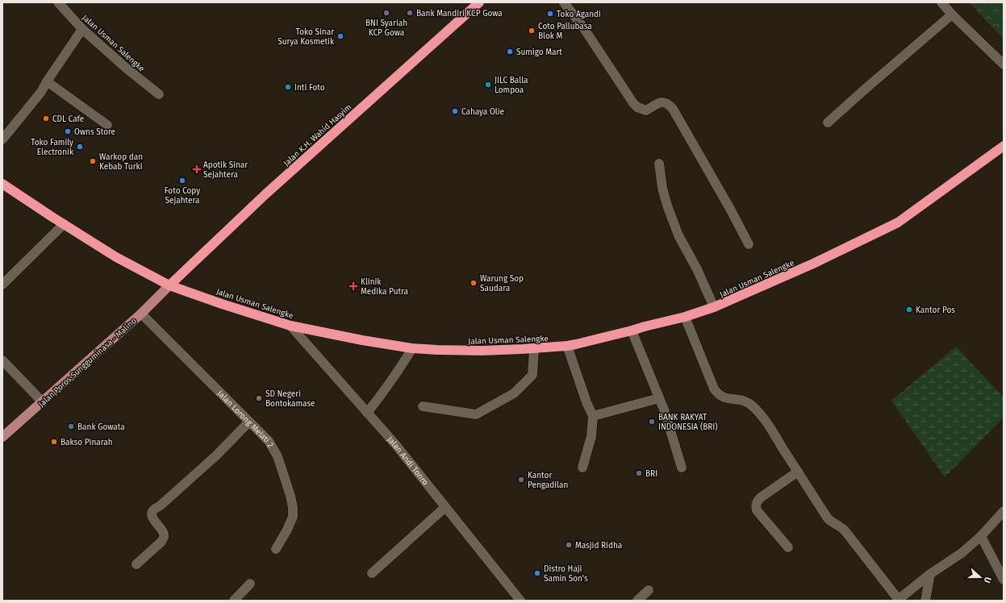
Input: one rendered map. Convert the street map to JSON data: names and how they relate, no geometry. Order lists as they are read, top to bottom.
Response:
{
  "streets": {
    "highway": ["Jalan Usman Salengke", "Jalan K.H. Wahid Hasyim"],
    "main road": ["Jalan Poros Sungguminasa - Malino"],
    "street": ["Jalan Lorong Melati 2", "Jalan Andi Tonro"]
  },
  "crossings": [
    ["Jalan Usman Salengke", "Jalan K.H. Wahid Hasyim"],
    ["Jalan Usman Salengke", "Jalan Poros Sungguminasa - Malino"],
    ["Jalan Usman Salengke", "Jalan Andi Tonro"],
    ["Jalan K.H. Wahid Hasyim", "Jalan Poros Sungguminasa - Malino"],
    ["Jalan Poros Sungguminasa - Malino", "Jalan Lorong Melati 2"]
  ],
  "places": {
    "other": [
      "BNI Syariah KCP Gowa",
      "Bank Mandiri KCP Gowa",
      "Toko Agandi",
      "Coto Pallubasa Blok M",
      "Toko Sinar Surya Kosmetik",
      "Sumigo Mart",
      "JILC Balla Lompoa",
      "Inti Foto",
      "Cahaya Olie",
      "CDL Cafe",
      "Owns Store",
      "Toko Family Electronik",
      "Warkop dan Kebab Turki",
      "Foto Copy Sejahtera",
      "Warung Sop Saudara",
      "Kantor Pos",
      "SD Negeri Bontokamase",
      "BANK RAKYAT INDONESIA (BRI)",
      "Bank Gowata",
      "Bakso Pinarah",
      "BRI",
      "Kantor Pengadilan",
      "Masjid Ridha",
      "Distro Haji Samin Son's"
    ],
    "health": ["Apotik Sinar Sejahtera", "Klinik Medika Putra"]
  },
  "north": "right"
}
